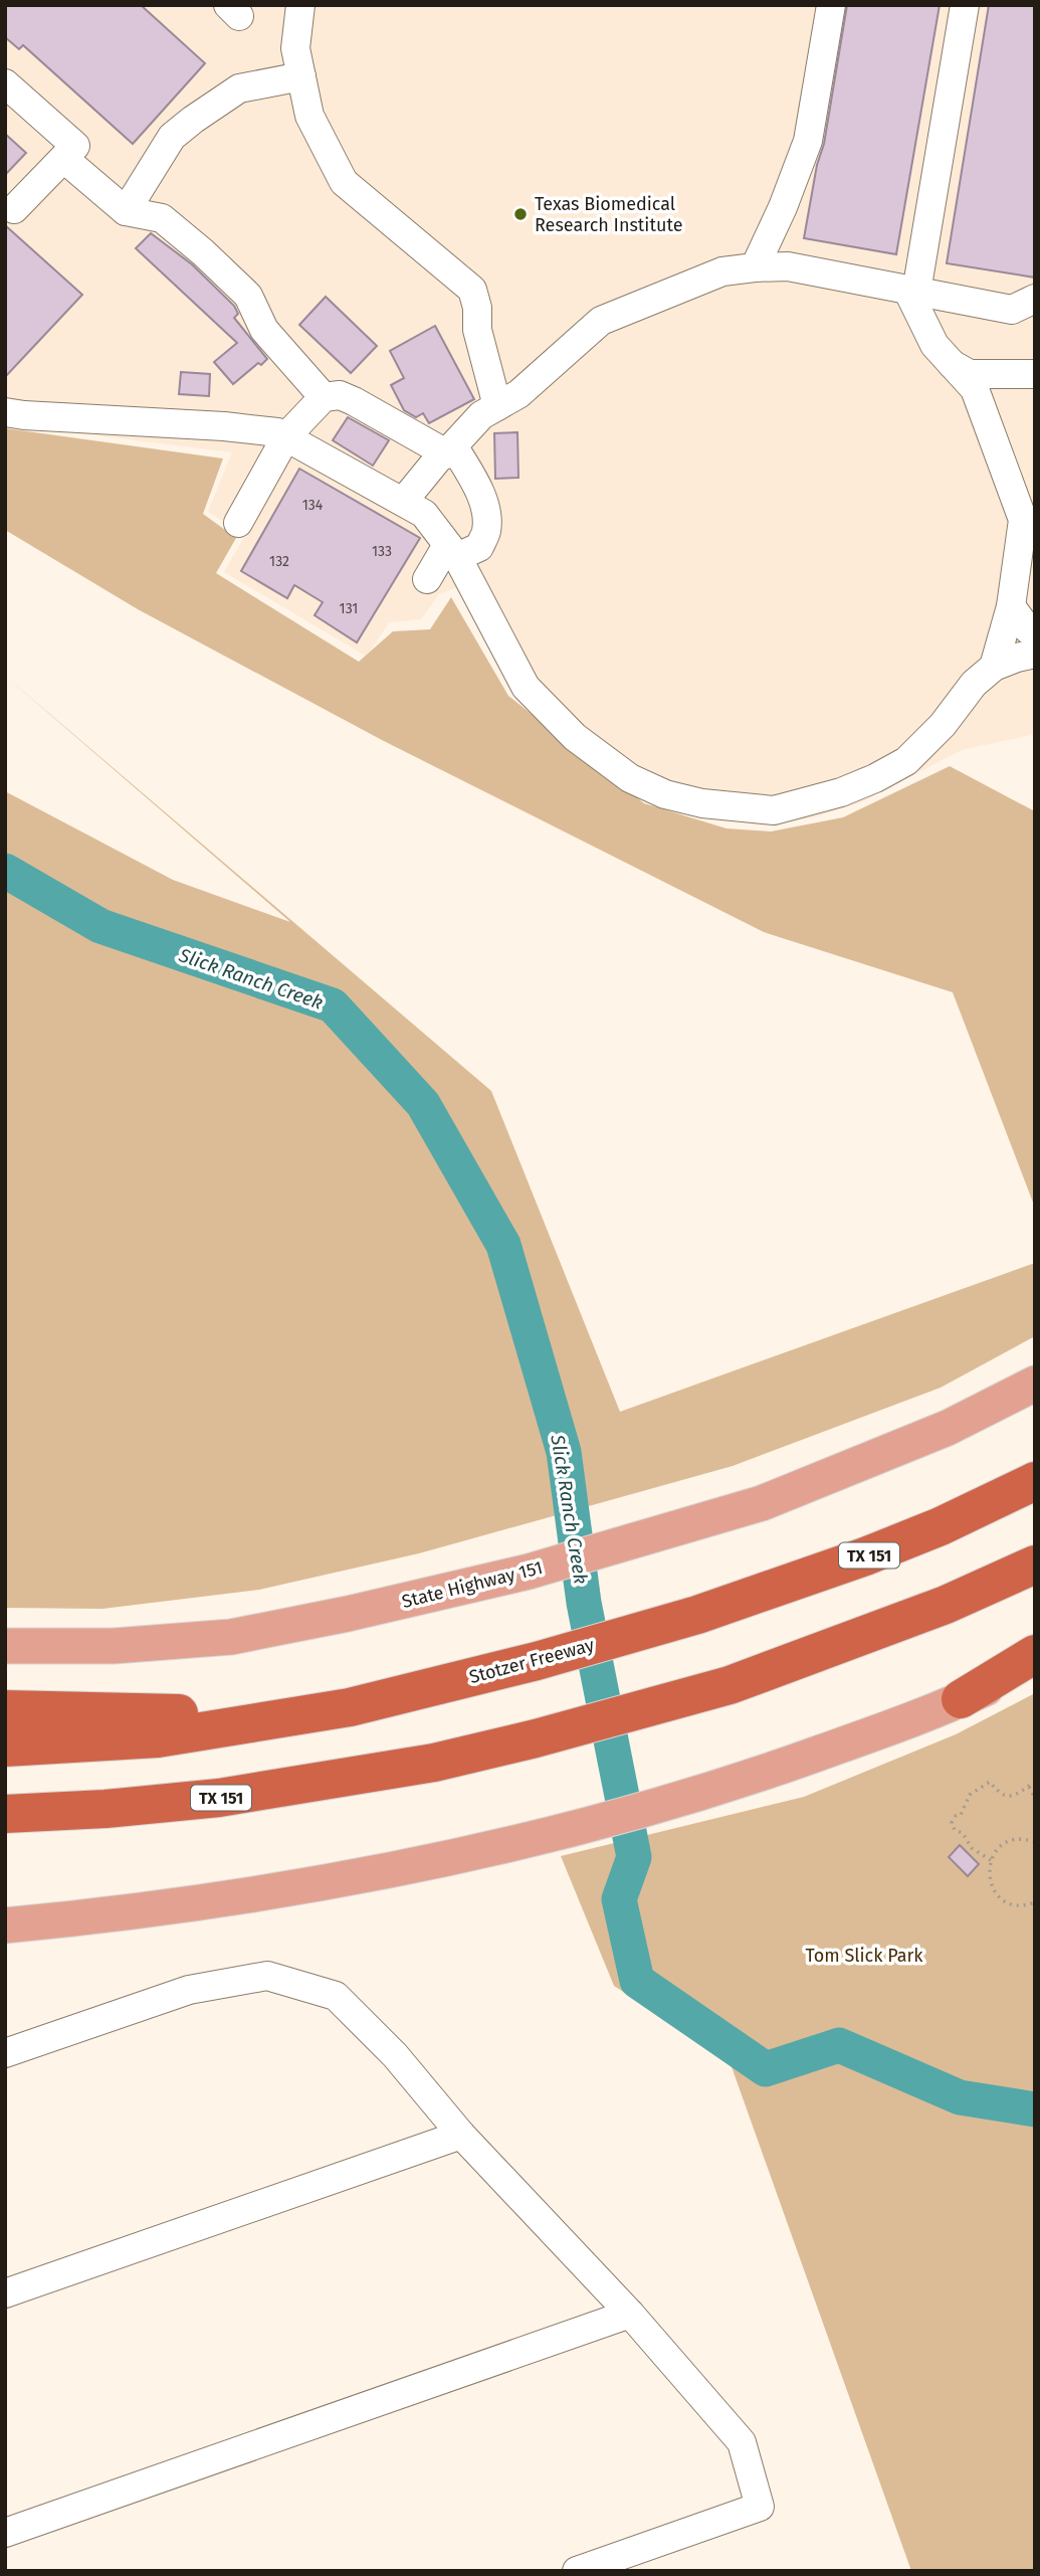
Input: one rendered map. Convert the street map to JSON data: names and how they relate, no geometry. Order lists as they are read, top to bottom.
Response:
{
  "streets": {
    "highway": ["TX 151", "Stotzer Freeway"],
    "main road": ["State Highway 151"]
  },
  "water": ["Slick Ranch Creek"],
  "parks": ["Tom Slick Park"],
  "places": ["Texas Biomedical Research Institute"],
  "house_numbers": [
    "134",
    "133",
    "132",
    "131"
  ]
}
